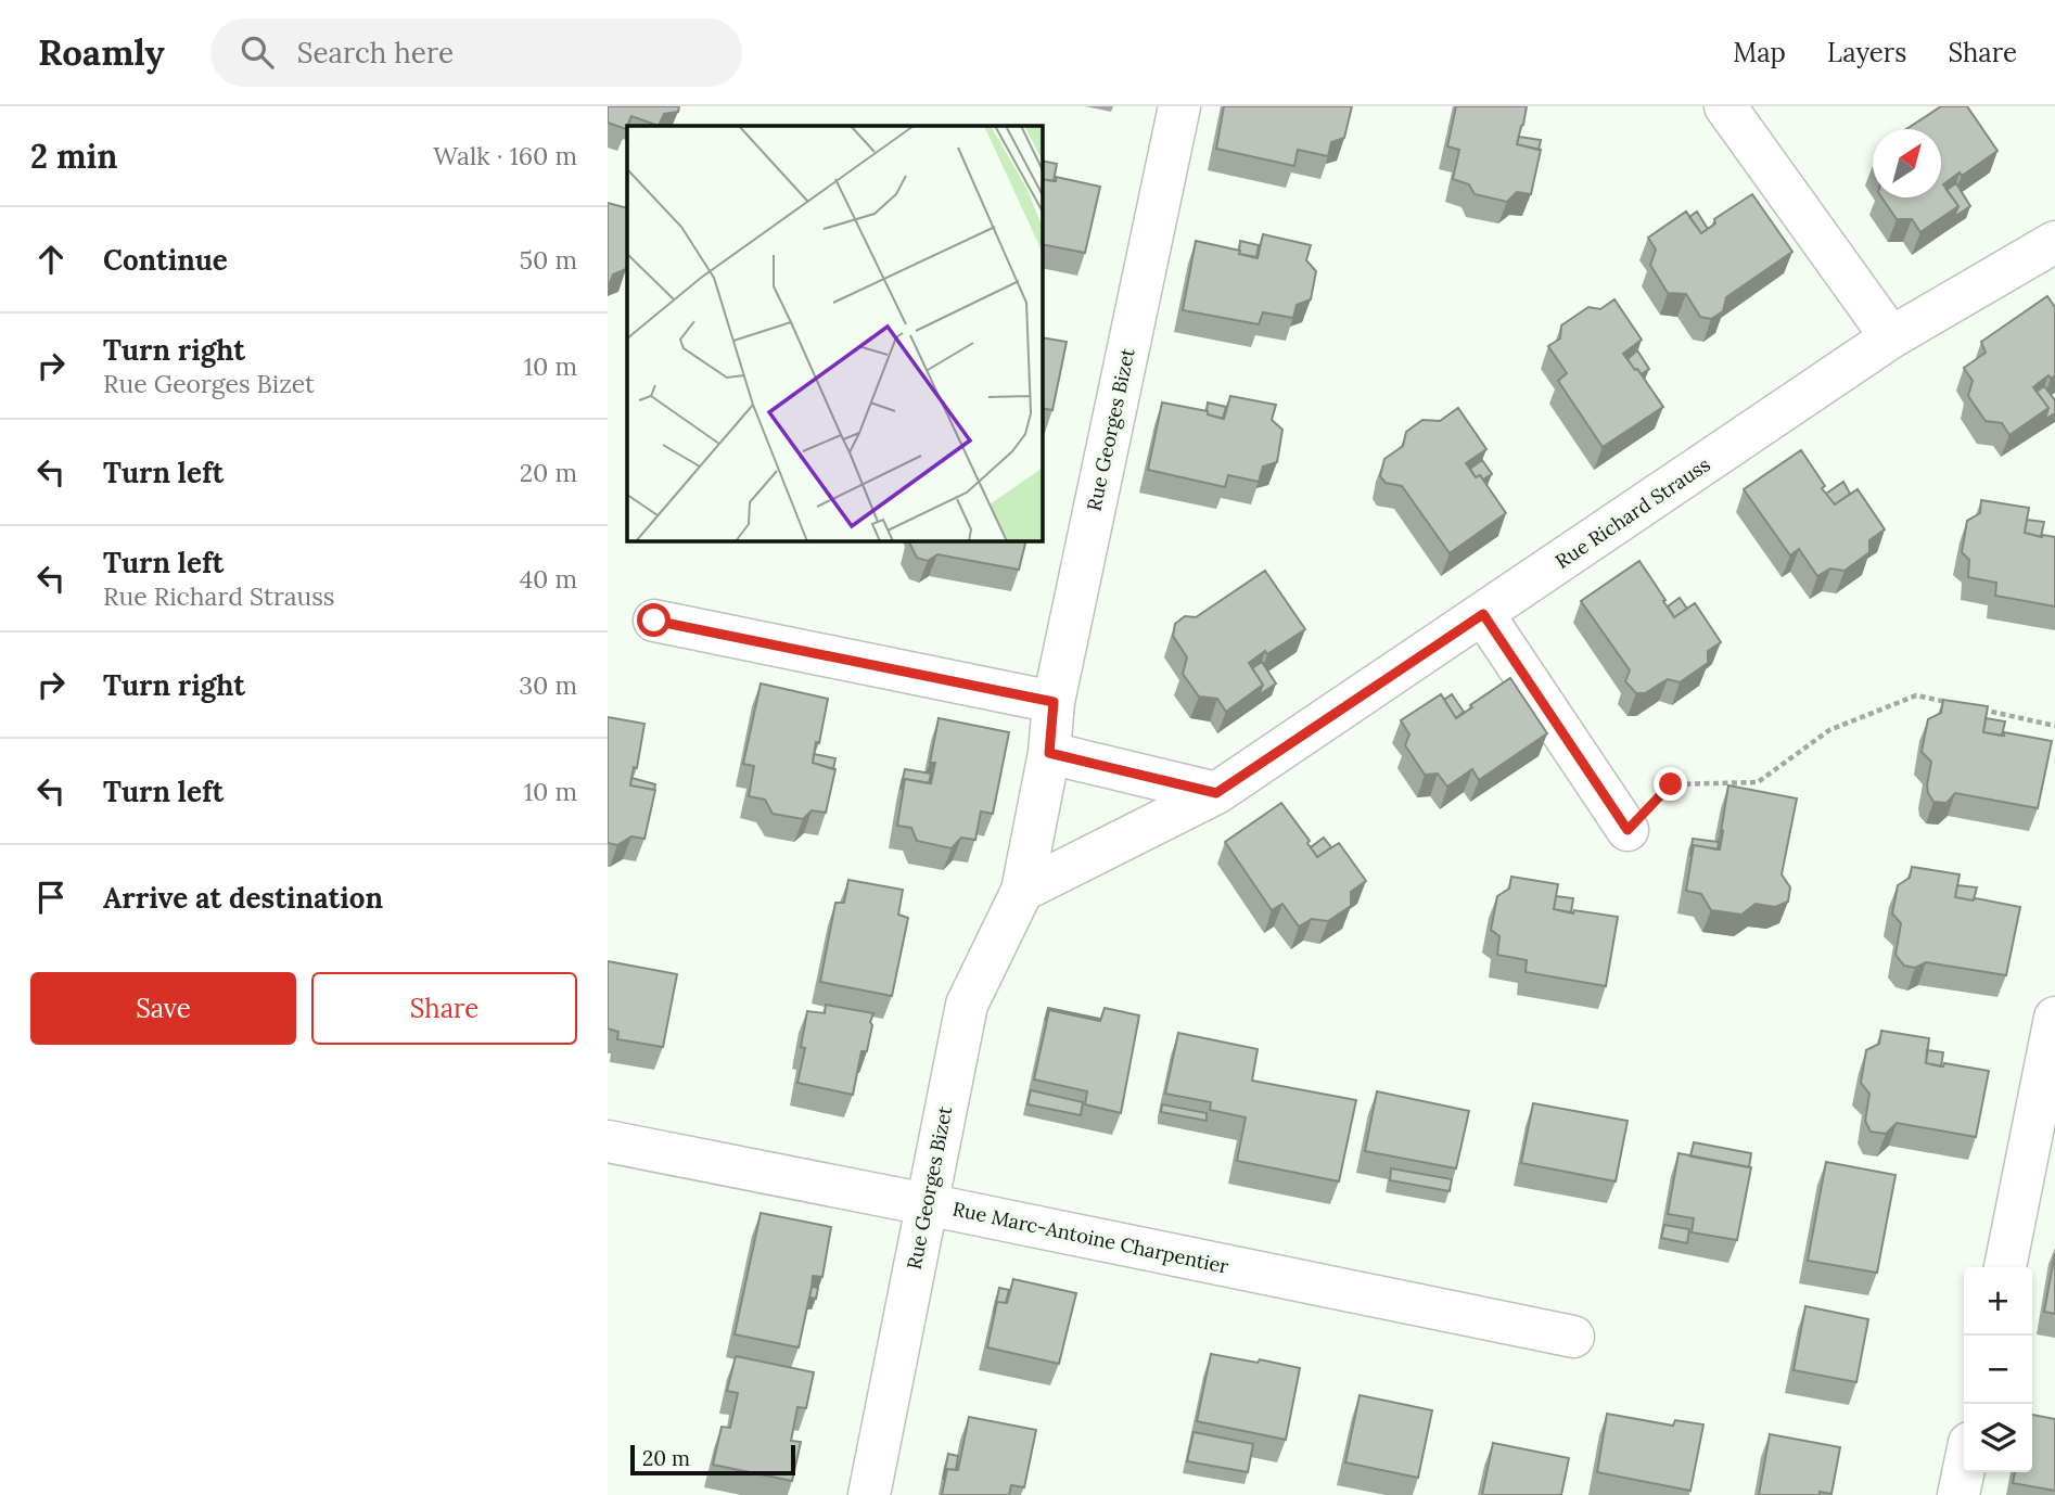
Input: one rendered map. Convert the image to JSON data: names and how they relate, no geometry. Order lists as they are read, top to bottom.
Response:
{
  "streets": {
    "street": ["Rue Georges Bizet", "Rue Richard Strauss", "Rue Marc-Antoine Charpentier"]
  },
  "crossings": [
    ["Rue Georges Bizet", "Rue Richard Strauss"],
    ["Rue Georges Bizet", "Rue Marc-Antoine Charpentier"]
  ],
  "scale_bar": "20 m",
  "north": "top right",
  "page": {
    "header": "Roamly",
    "search": "Search here",
    "nav": ["Map", "Layers", "Share"],
    "heading": ["2 min", "Walk · 160 m"],
    "list": [
      ["Continue", "50 m"],
      ["Turn right", "Rue Georges Bizet", "10 m"],
      ["Turn left", "20 m"],
      ["Turn left", "Rue Richard Strauss", "40 m"],
      ["Turn right", "30 m"],
      ["Turn left", "10 m"],
      "Arrive at destination"
    ],
    "buttons": ["Save", "Share"],
    "map_buttons": ["+", "−"],
    "scale": "20 m"
  }
}
